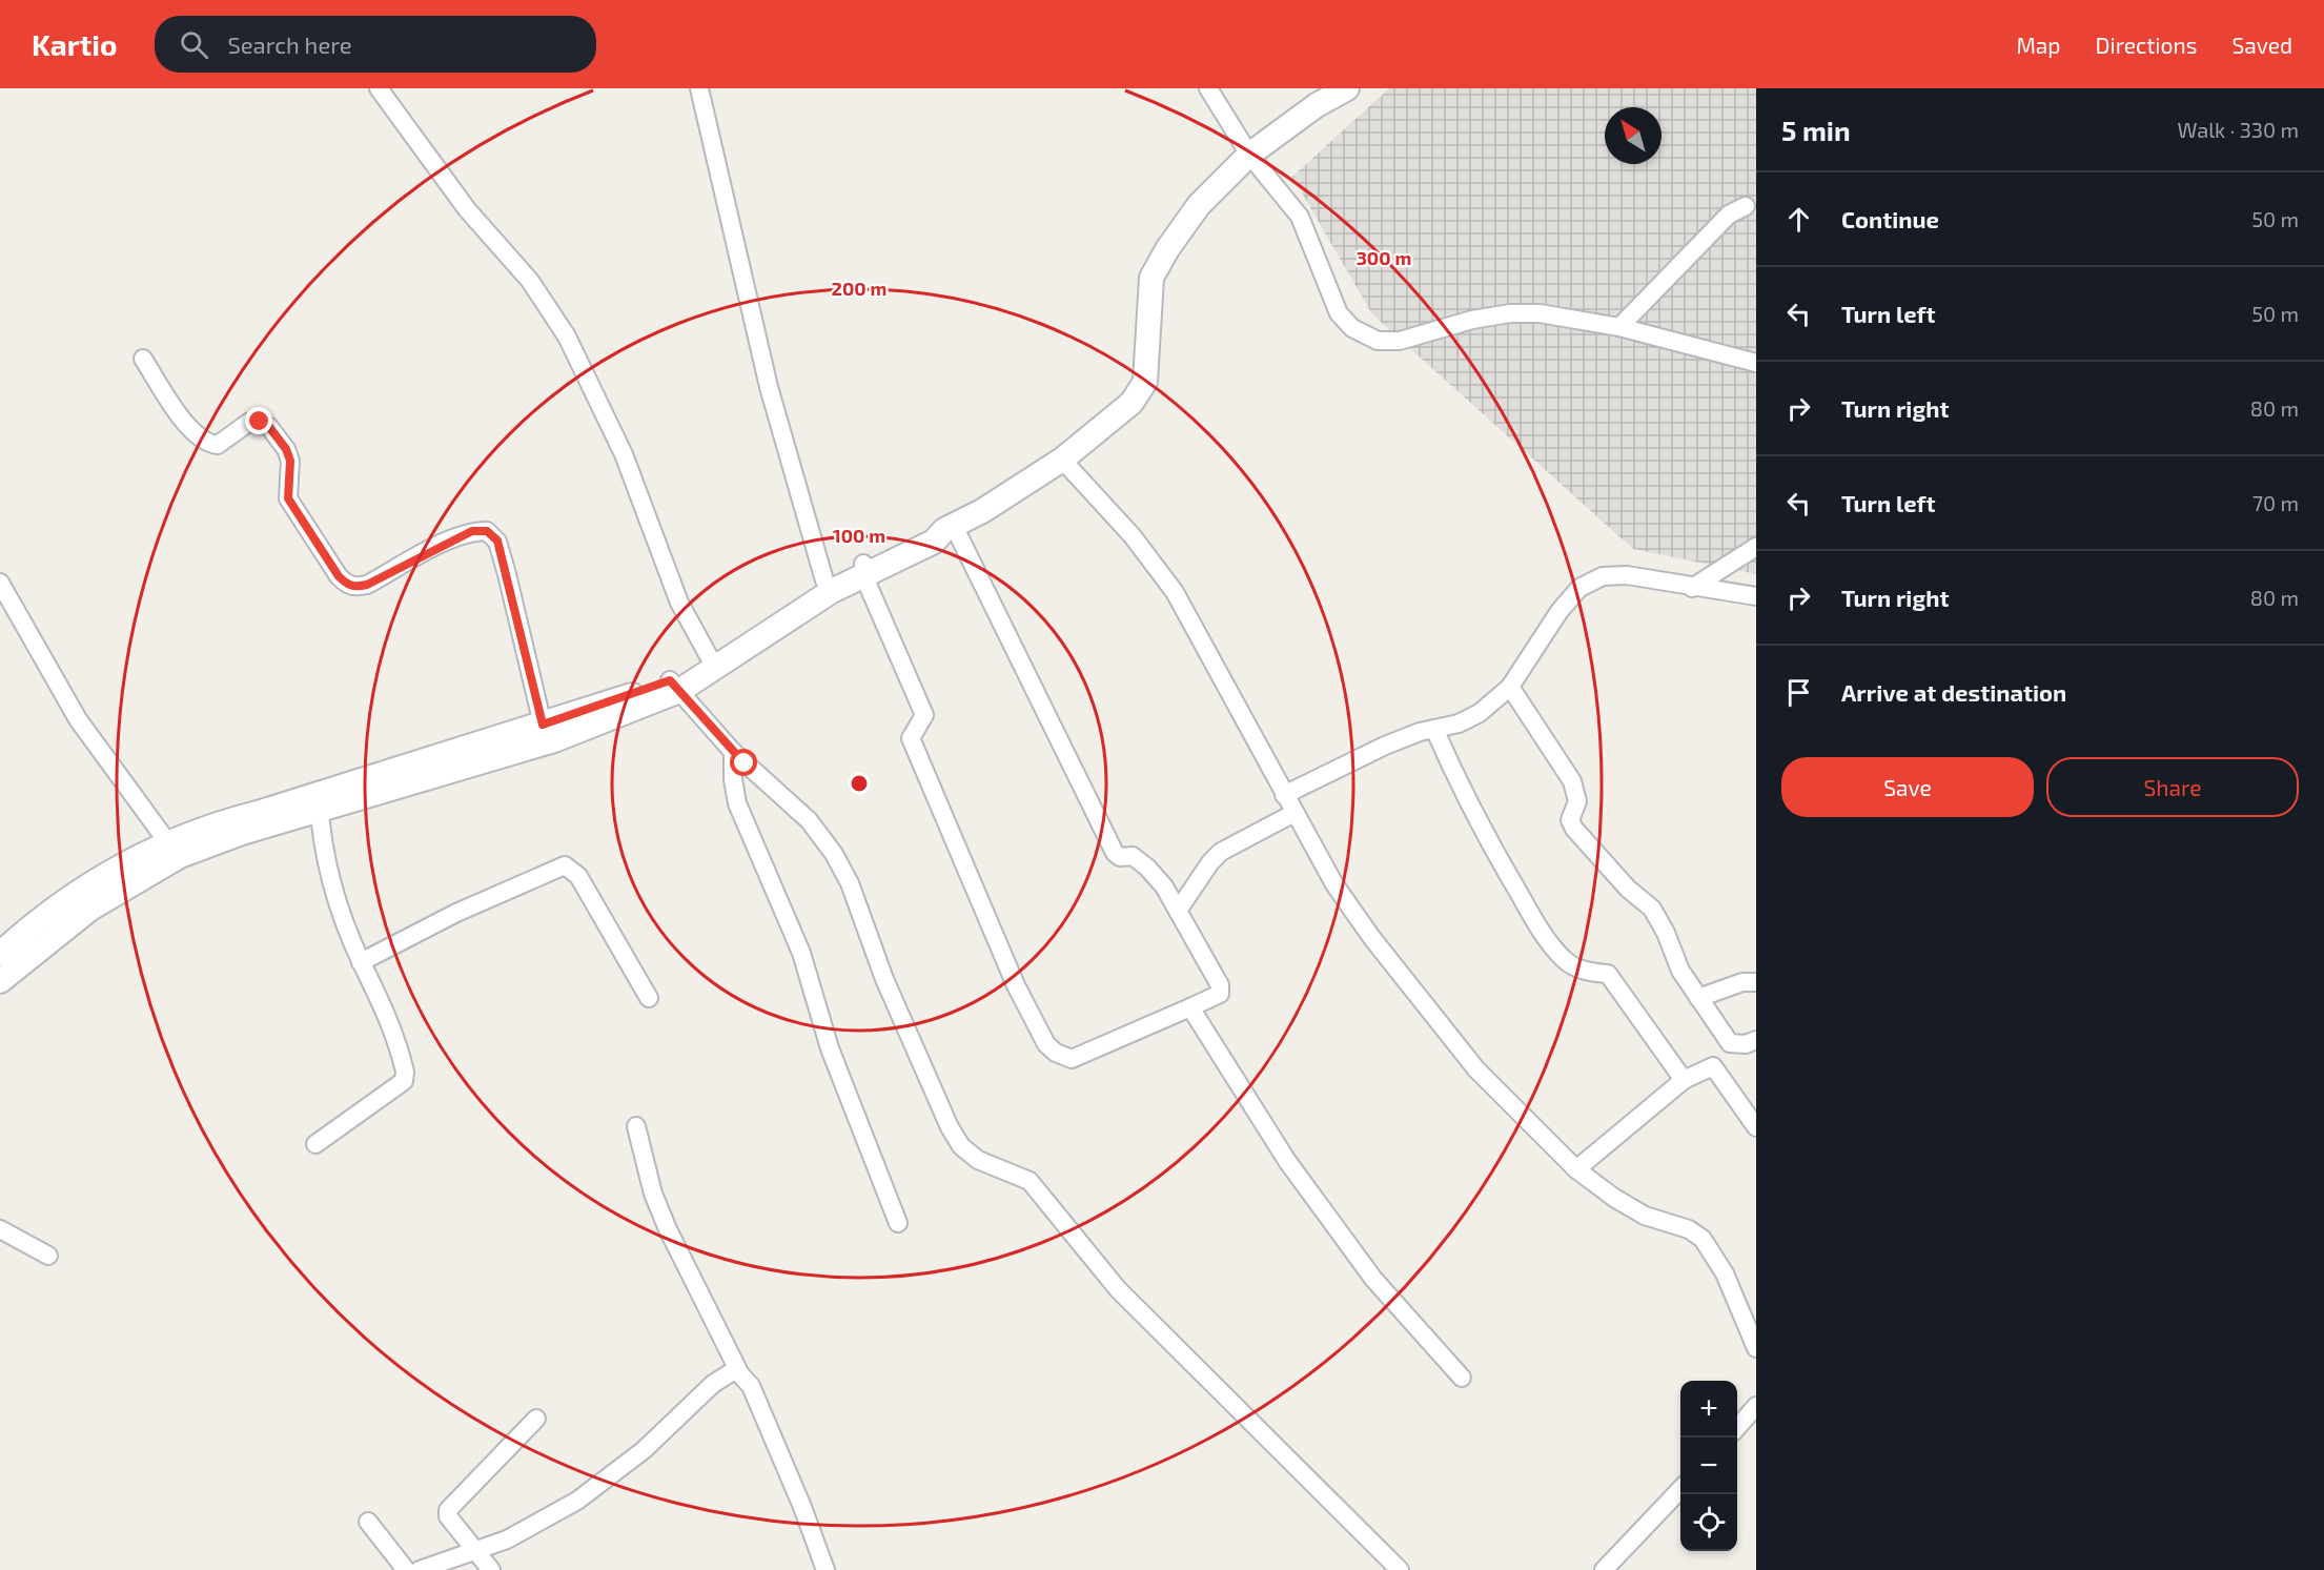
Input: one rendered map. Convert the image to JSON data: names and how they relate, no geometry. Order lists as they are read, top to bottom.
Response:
{
  "north": "top left",
  "page": {
    "header": "Kartio",
    "search": "Search here",
    "nav": ["Map", "Directions", "Saved"],
    "heading": ["5 min", "Walk · 330 m"],
    "list": [
      ["Continue", "50 m"],
      ["Turn left", "50 m"],
      ["Turn right", "80 m"],
      ["Turn left", "70 m"],
      ["Turn right", "80 m"],
      "Arrive at destination"
    ],
    "buttons": ["Save", "Share"],
    "map_buttons": ["+", "−"]
  },
  "rings": ["300 m", "200 m", "100 m"]
}
